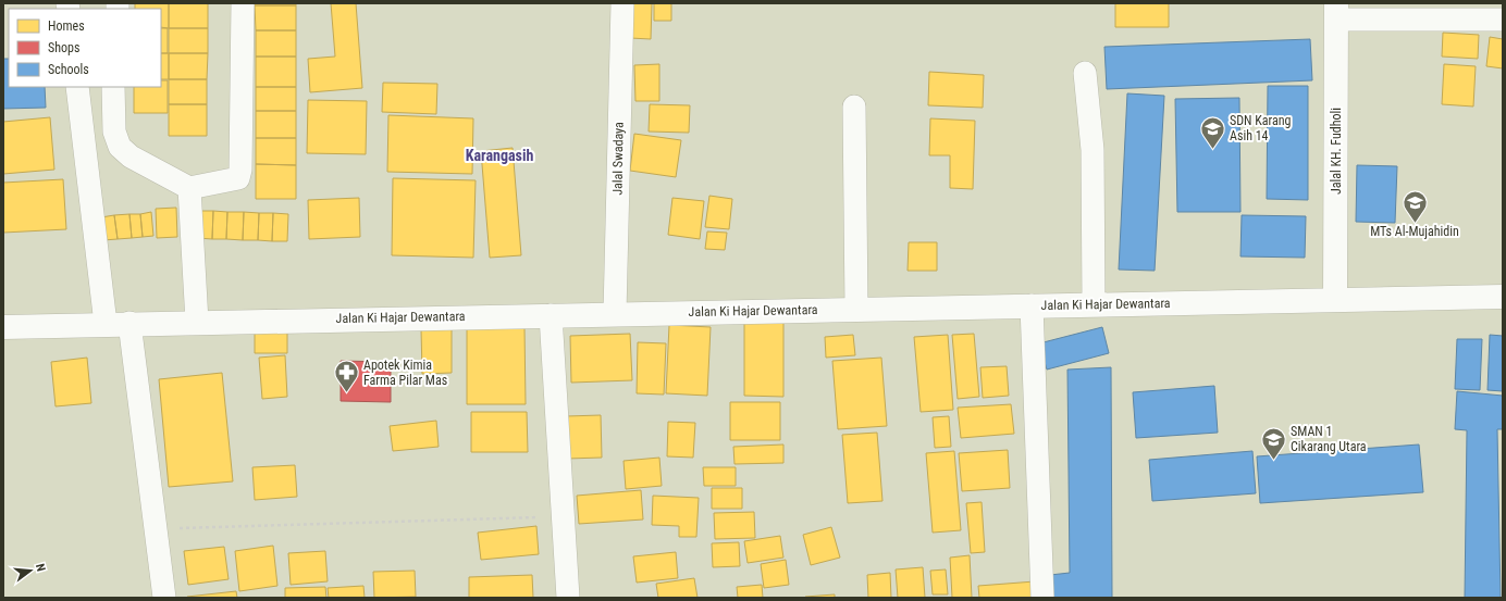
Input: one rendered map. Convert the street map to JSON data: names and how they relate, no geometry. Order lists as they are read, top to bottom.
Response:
{
  "streets": {
    "main road": ["Jalal KH. Fudholi", "Jalan Ki Hajar Dewantara"],
    "street": ["Jalal Swadaya"]
  },
  "crossings": [
    ["Jalal KH. Fudholi", "Jalan Ki Hajar Dewantara"],
    ["Jalal Swadaya", "Jalan Ki Hajar Dewantara"]
  ],
  "districts": ["Karangasih"],
  "places": {
    "school or university": ["SDN Karang Asih 14", "MTs Al-Mujahidin", "SMAN 1 Cikarang Utara"],
    "pharmacy": ["Apotek Kimia Farma Pilar Mas"]
  },
  "legend": ["Homes", "Shops", "Schools"],
  "north": "right"
}
